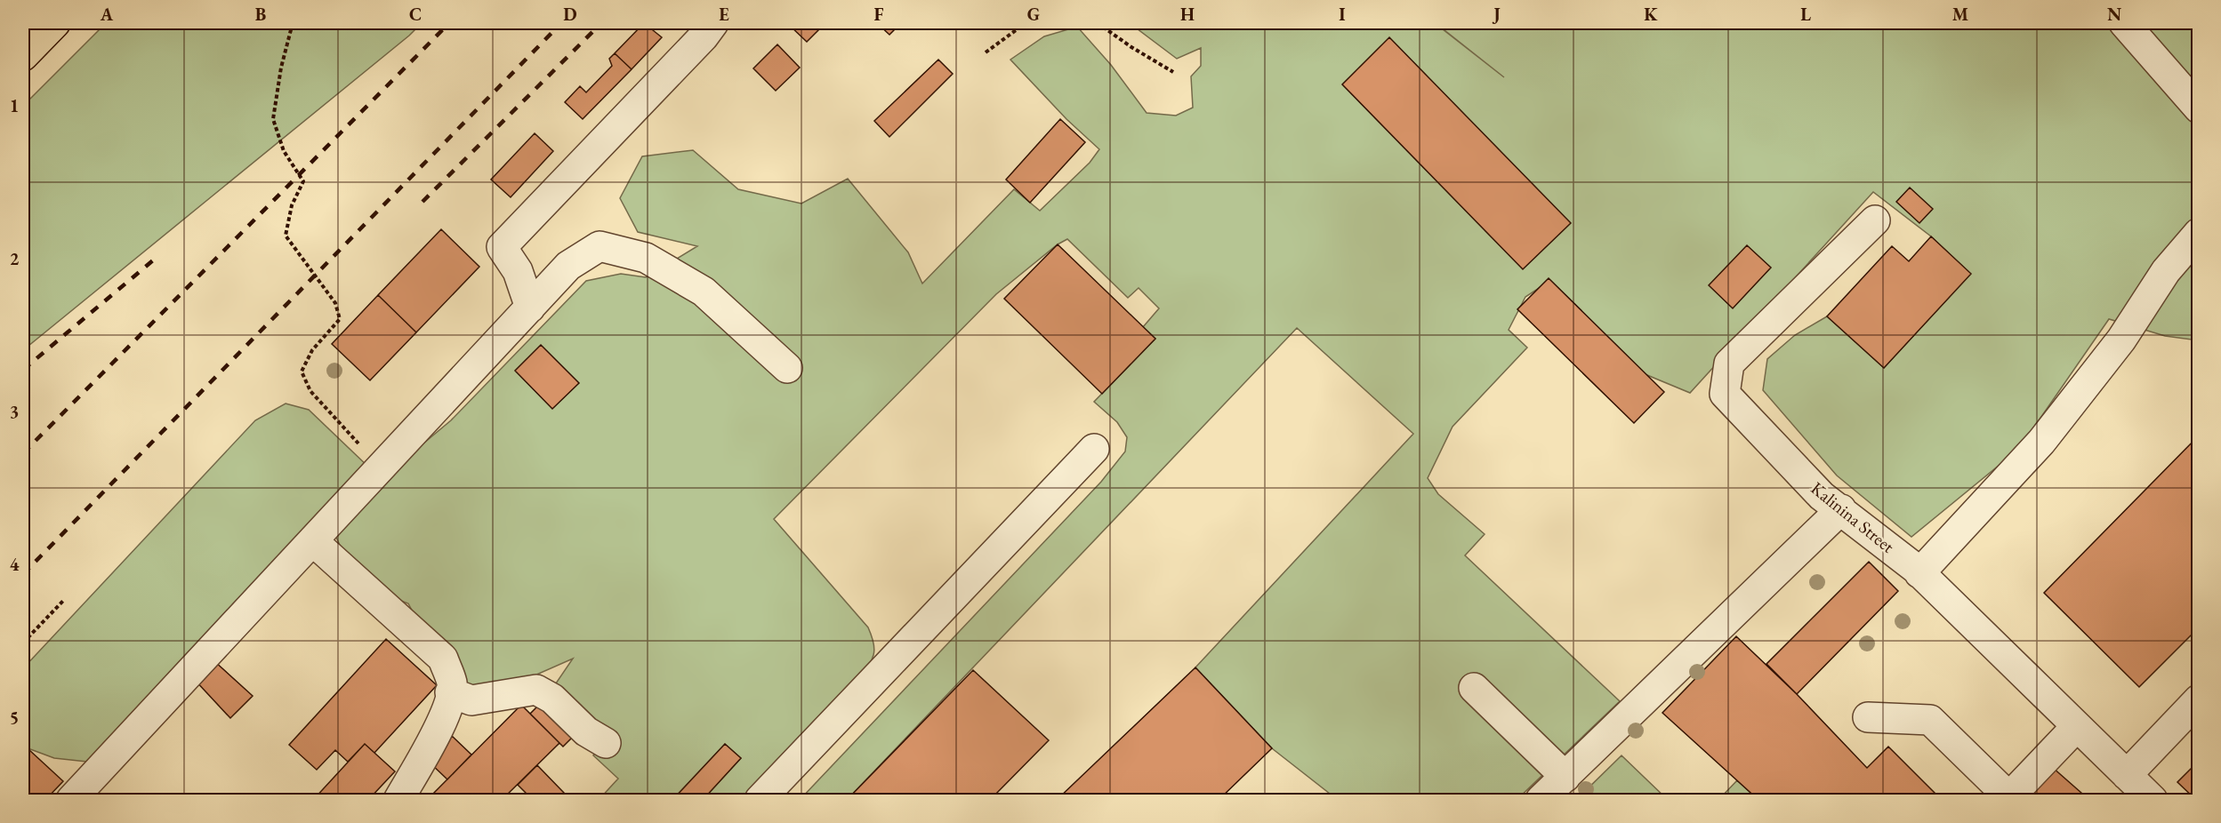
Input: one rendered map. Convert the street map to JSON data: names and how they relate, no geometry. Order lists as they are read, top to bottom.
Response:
{
  "streets": {
    "lane": ["Kalinina Street"]
  },
  "grid": {
    "columns": [
      "A",
      "B",
      "C",
      "D",
      "E",
      "F",
      "G",
      "H",
      "I",
      "J",
      "K",
      "L",
      "M",
      "N"
    ],
    "rows": [
      "1",
      "2",
      "3",
      "4",
      "5"
    ]
  }
}
